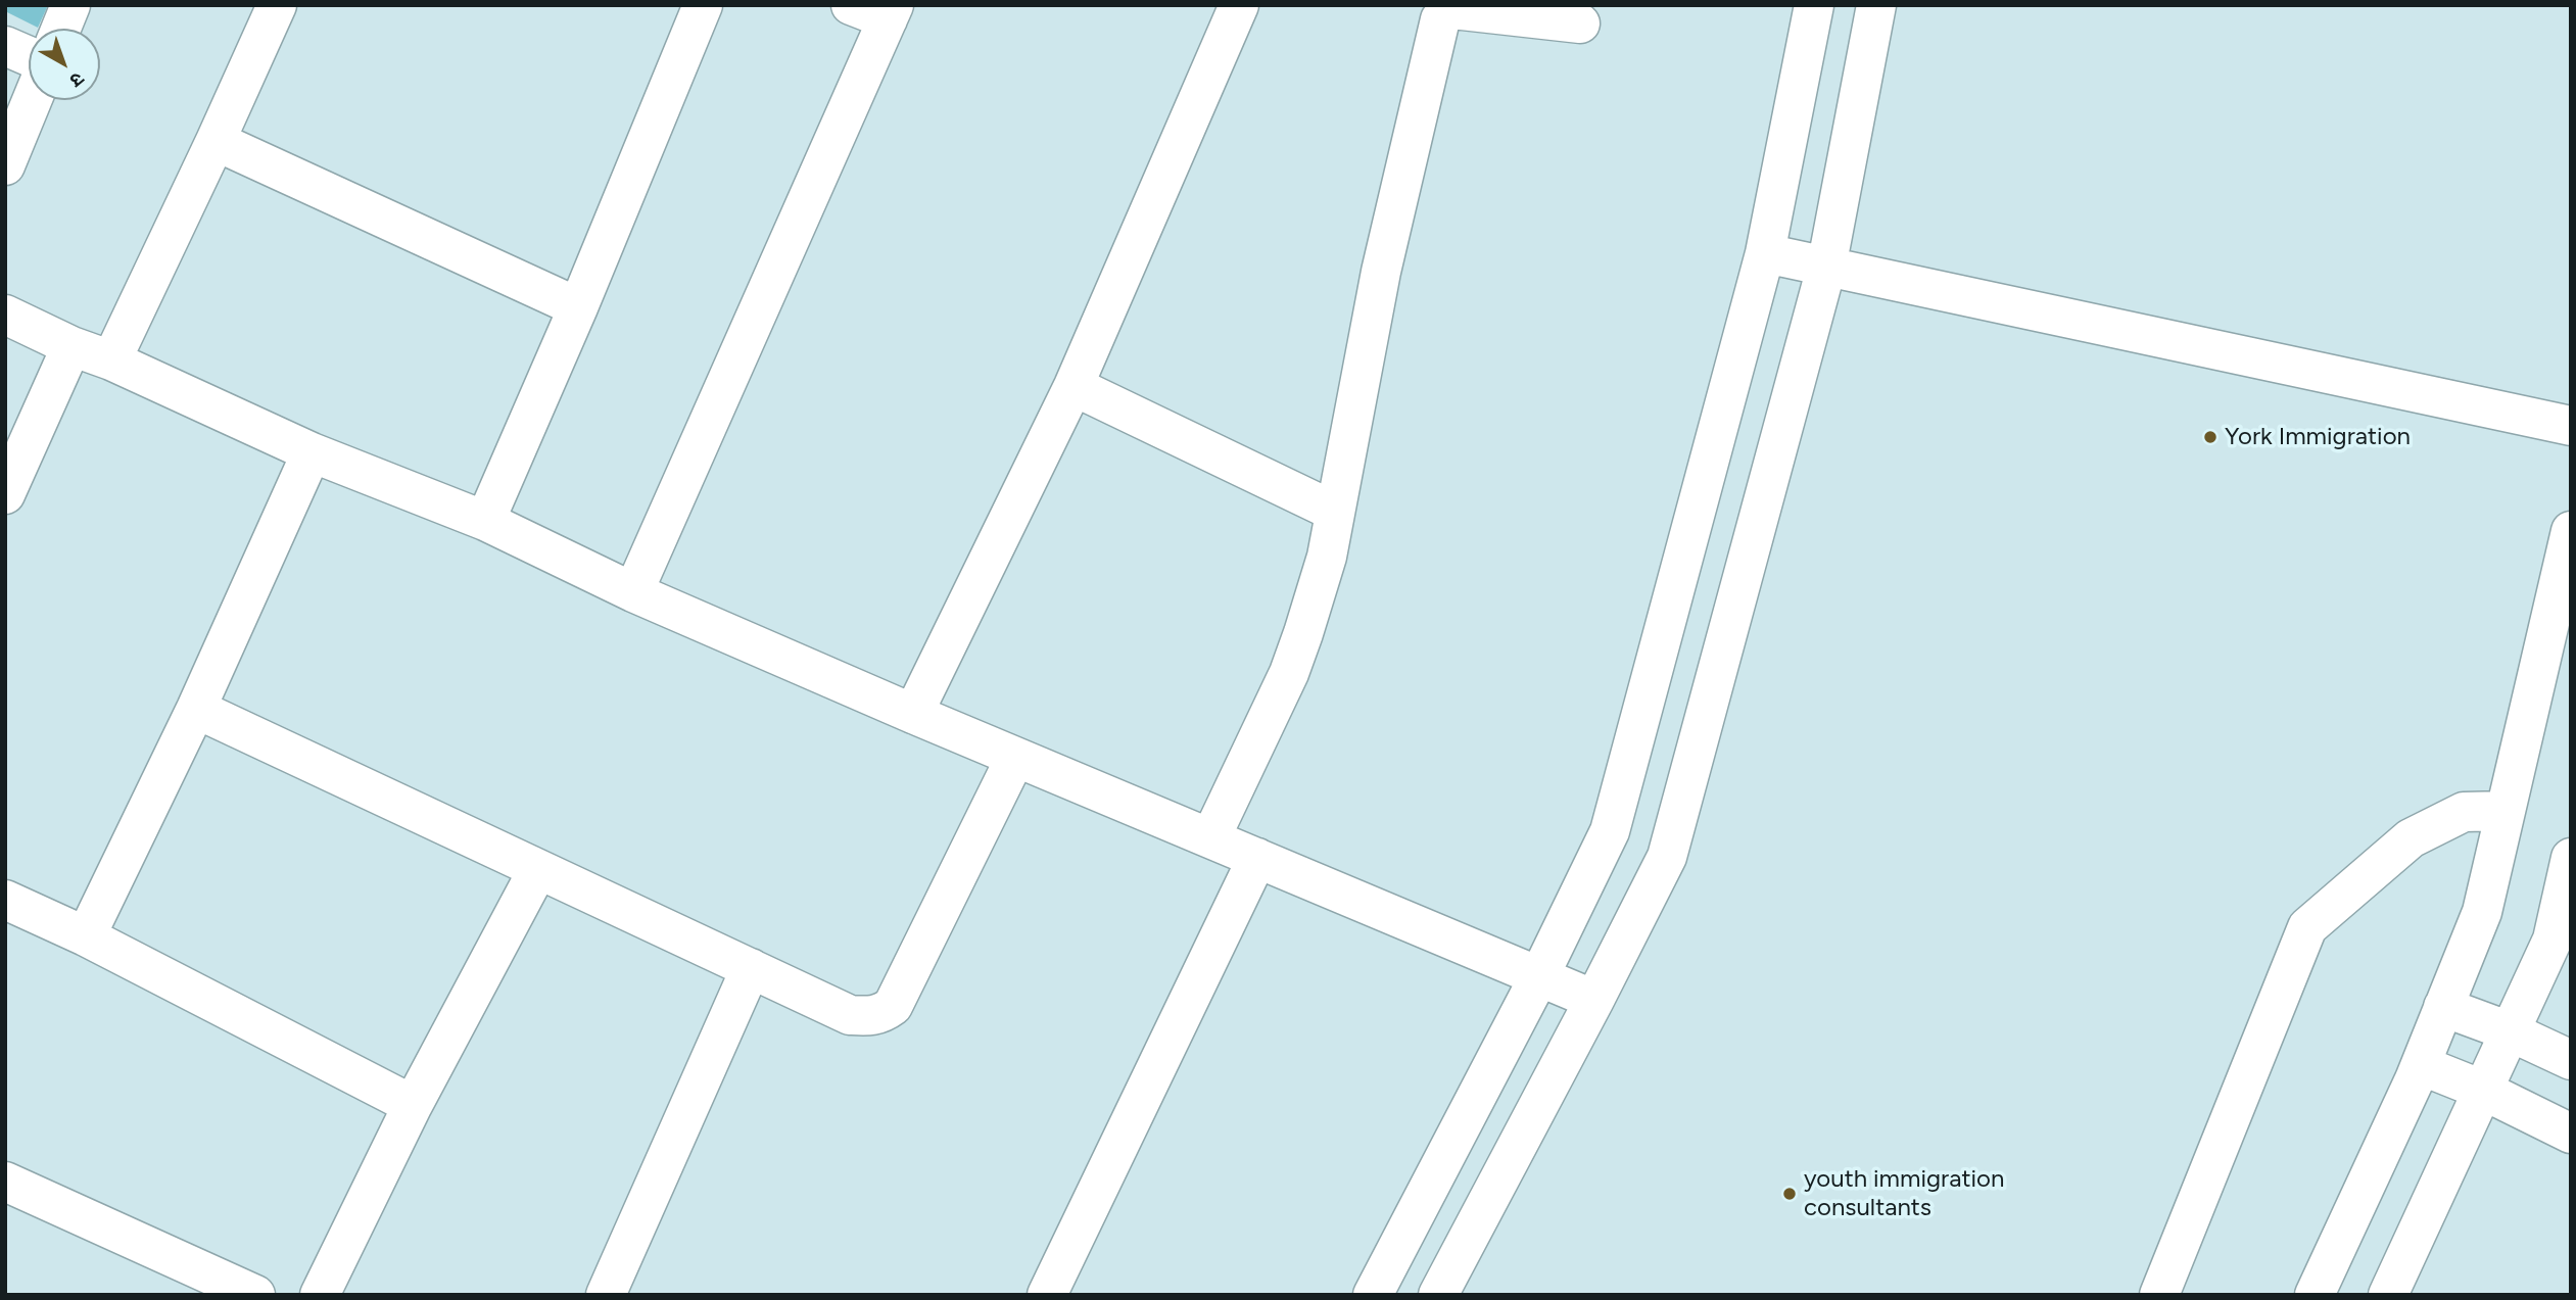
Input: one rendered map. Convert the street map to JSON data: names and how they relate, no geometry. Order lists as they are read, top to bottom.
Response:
{
  "places": ["York Immigration", "youth immigration consultants"],
  "north": "bottom right"
}
